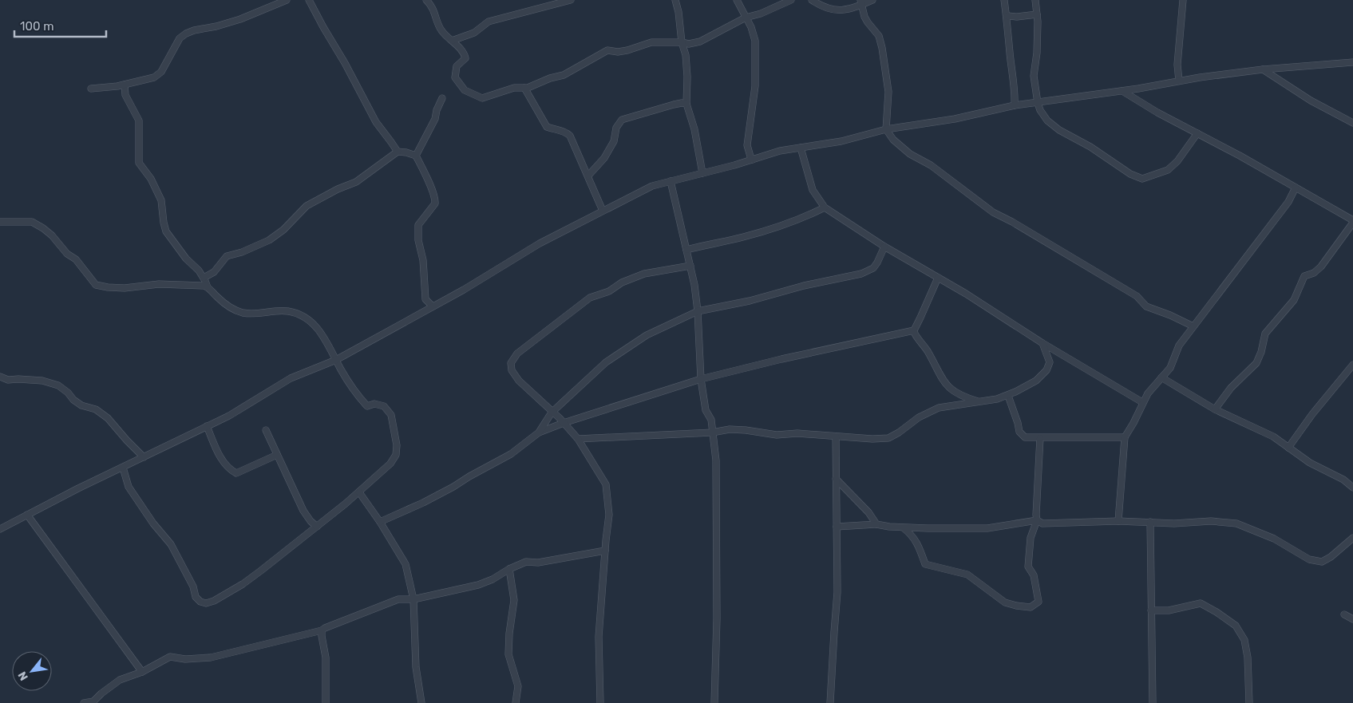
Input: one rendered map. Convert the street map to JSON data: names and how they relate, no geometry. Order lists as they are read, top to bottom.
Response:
{
  "scale_bar": "100 m",
  "north": "bottom left"
}
